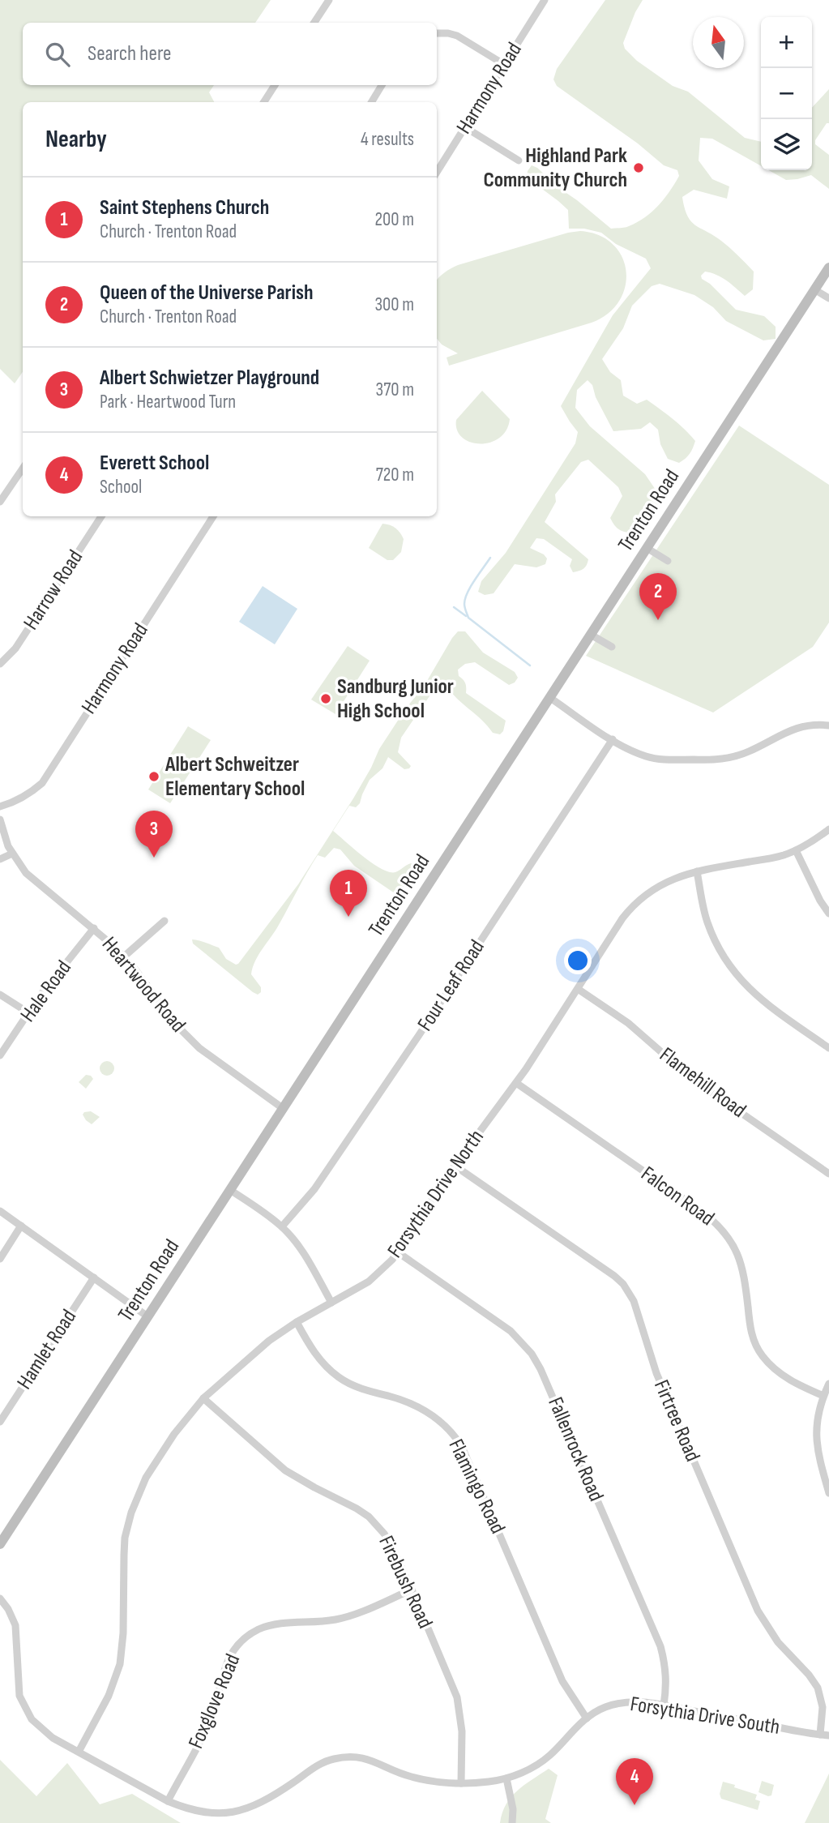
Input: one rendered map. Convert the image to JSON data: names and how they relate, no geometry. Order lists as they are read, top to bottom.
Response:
{
  "streets": {
    "main road": ["Trenton Road"],
    "street": [
      "Harmony Road",
      "Harrow Road",
      "Heartwood Road",
      "Four Leaf Road",
      "Hale Road",
      "Flamehill Road",
      "Forsythia Drive North",
      "Falcon Road",
      "Hamlet Road",
      "Firtree Road",
      "Fallenrock Road",
      "Flamingo Road",
      "Firebush Road",
      "Foxglove Road",
      "Forsythia Drive South"
    ]
  },
  "crossings": [
    ["Trenton Road", "Heartwood Road"],
    ["Heartwood Road", "Hale Road"],
    ["Flamehill Road", "Forsythia Drive North"],
    ["Forsythia Drive North", "Falcon Road"],
    ["Forsythia Drive North", "Firtree Road"],
    ["Forsythia Drive North", "Fallenrock Road"],
    ["Forsythia Drive North", "Flamingo Road"],
    ["Forsythia Drive North", "Firebush Road"],
    ["Forsythia Drive North", "Forsythia Drive South"],
    ["Firtree Road", "Forsythia Drive South"],
    ["Fallenrock Road", "Forsythia Drive South"],
    ["Flamingo Road", "Forsythia Drive South"],
    ["Firebush Road", "Foxglove Road"],
    ["Firebush Road", "Forsythia Drive South"],
    ["Foxglove Road", "Forsythia Drive South"]
  ],
  "places": ["Highland Park Community Church", "Sandburg Junior High School", "Albert Schweitzer Elementary School"],
  "north": "top",
  "page": {
    "map_buttons": ["+", "−"],
    "search": "Search here",
    "heading": ["Nearby", "4 results"],
    "list": [
      {
        "mark": "1",
        "name": "Saint Stephens Church",
        "note": "Church · Trenton Road",
        "value": "200 m"
      },
      {
        "mark": "2",
        "name": "Queen of the Universe Parish",
        "note": "Church · Trenton Road",
        "value": "300 m"
      },
      {
        "mark": "3",
        "name": "Albert Schwietzer Playground",
        "note": "Park · Heartwood Turn",
        "value": "370 m"
      },
      {
        "mark": "4",
        "name": "Everett School",
        "note": "School",
        "value": "720 m"
      }
    ],
    "pins": [
      "2",
      "3",
      "1",
      "4"
    ]
  }
}
